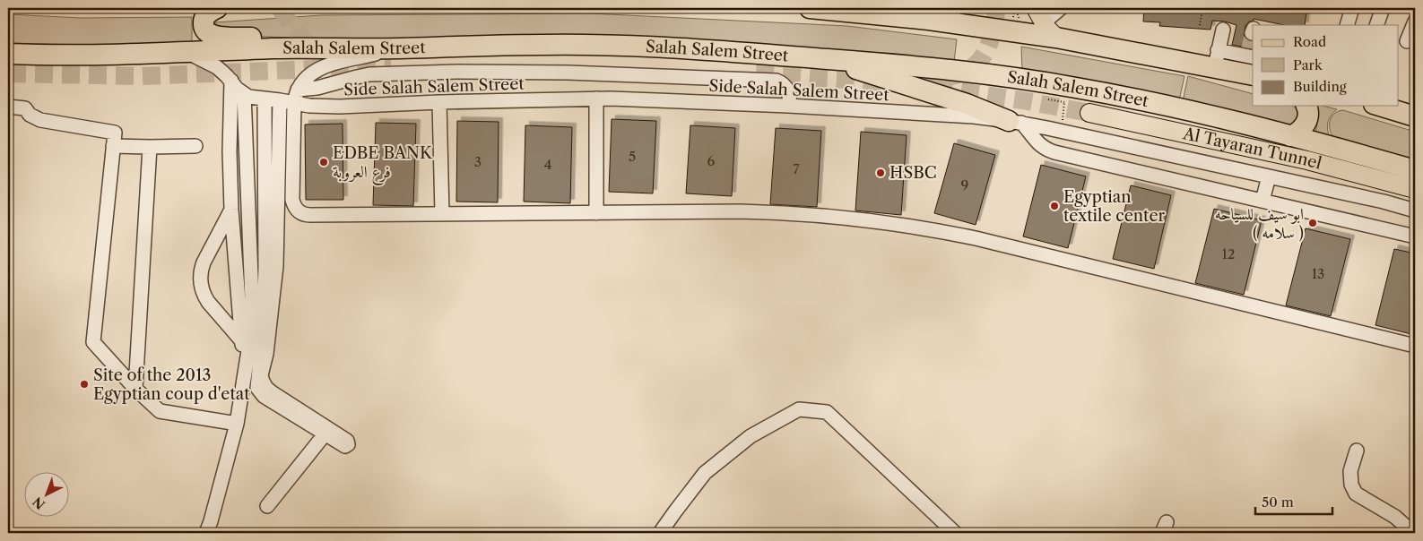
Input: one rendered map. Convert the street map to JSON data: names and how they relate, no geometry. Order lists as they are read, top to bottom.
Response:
{
  "streets": {
    "highway": ["Salah Salem Street"],
    "main road": ["Al Tayaran Tunnel"],
    "street": ["Side Salah Salem Street"]
  },
  "places": [
    "EDBE BANK فرع العروبة",
    "HSBC",
    "Egyptian textile center",
    "ابو سيف للسياحه ( سلامه )",
    "Site of the 2013 Egyptian coup d'etat"
  ],
  "house_numbers": [
    "5",
    "6",
    "3",
    "4",
    "7",
    "9",
    "12",
    "13"
  ],
  "legend": ["Road", "Park", "Building"],
  "scale_bar": "50 m",
  "north": "bottom left"
}
